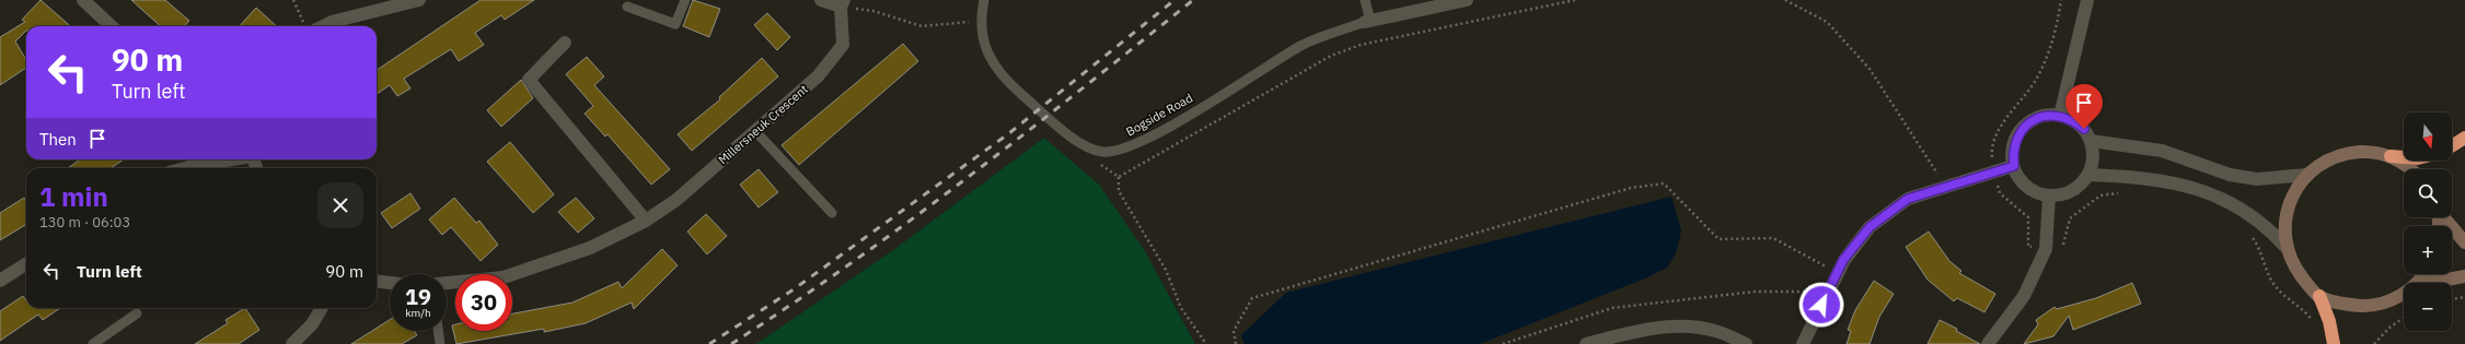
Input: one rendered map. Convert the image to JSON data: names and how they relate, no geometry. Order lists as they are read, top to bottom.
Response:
{
  "streets": {
    "street": ["Millersneuk Crescent"],
    "lane": ["Bogside Road"]
  },
  "north": "bottom",
  "page": {
    "turn": ["90 m", "Turn left"],
    "map_buttons": ["+", "−"],
    "then": "Then",
    "heading": ["1 min", "130 m · 06:03"],
    "list": [
      {
        "name": "Turn left",
        "value": "90 m"
      }
    ],
    "speed": "19 km/h",
    "limit": "30"
  }
}
